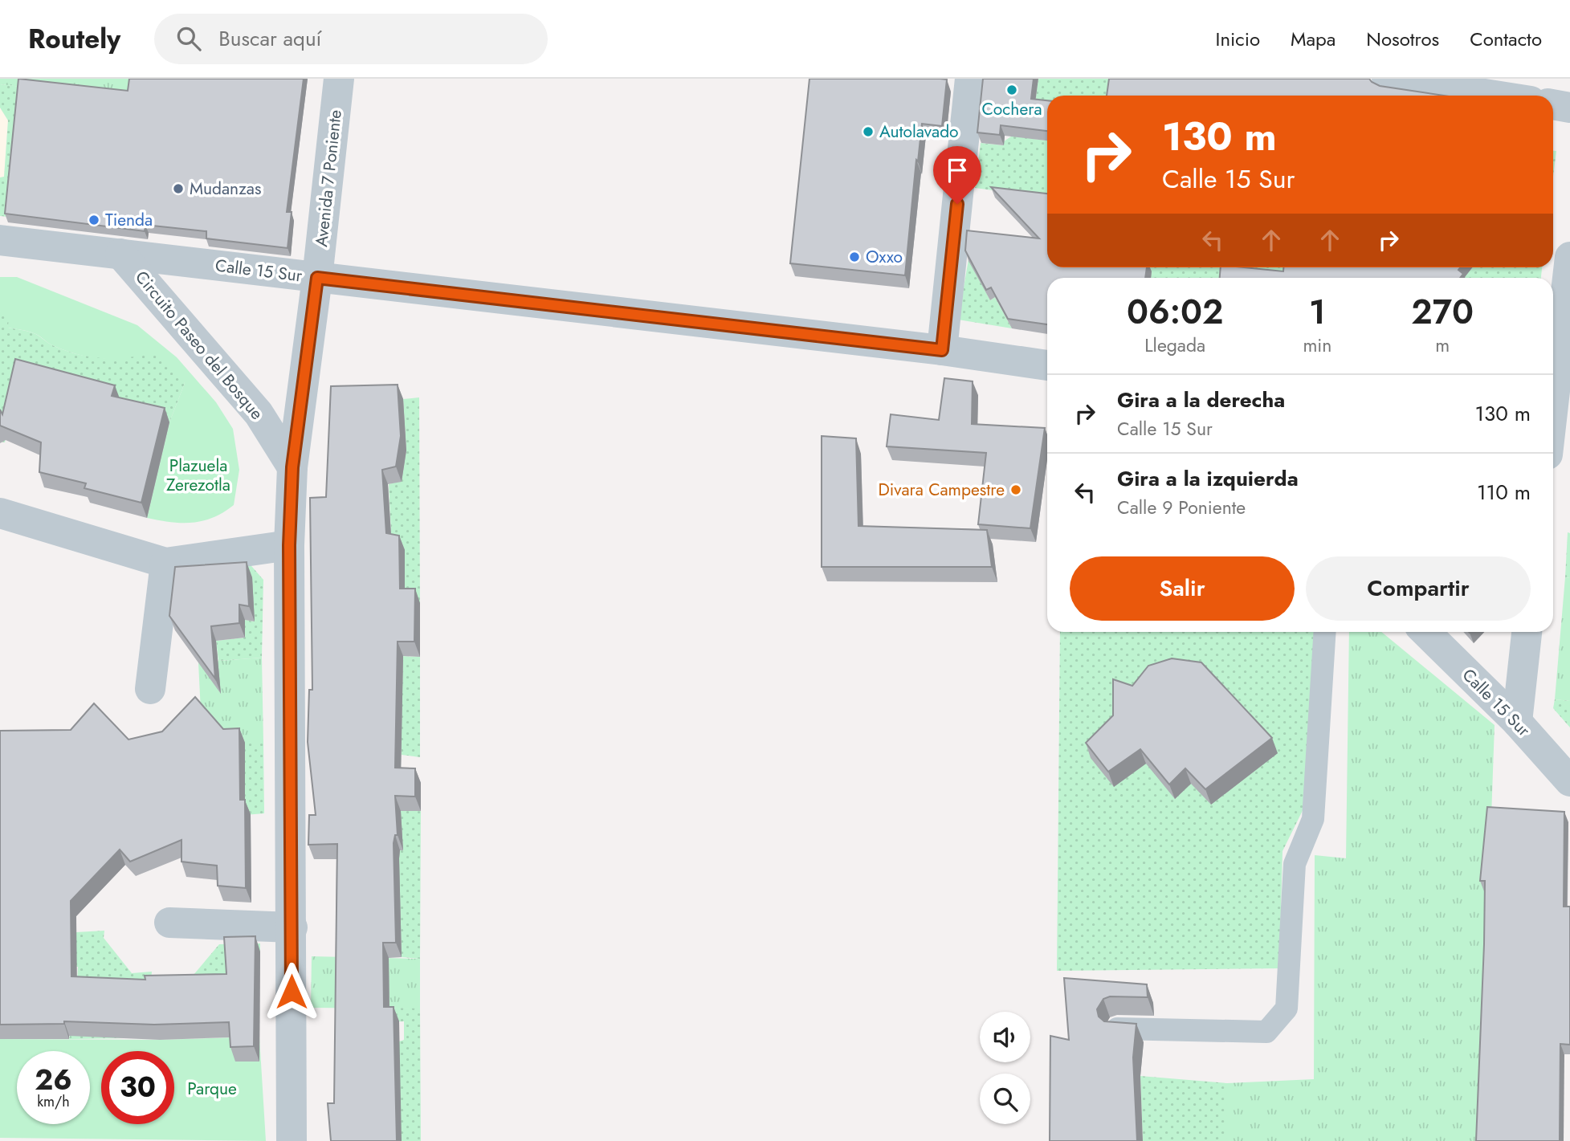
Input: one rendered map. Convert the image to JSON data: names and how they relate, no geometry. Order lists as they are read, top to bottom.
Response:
{
  "streets": {
    "street": ["Avenida 7 Poniente", "Calle 15 Sur", "Circuito Paseo del Bosque"]
  },
  "crossings": [
    ["Avenida 7 Poniente", "Calle 15 Sur"],
    ["Calle 15 Sur", "Circuito Paseo del Bosque"]
  ],
  "parks": ["Plazuela Zerezotla", "Parque"],
  "places": [
    "Cochera",
    "Autolavado",
    "Mudanzas",
    "Tienda",
    "Oxxo",
    "Divara Campestre"
  ],
  "page": {
    "header": "Routely",
    "search": "Buscar aquí",
    "nav": [
      "Inicio",
      "Mapa",
      "Nosotros",
      "Contacto"
    ],
    "turn": ["130 m", "Calle 15 Sur"],
    "eta": [
      "06:02",
      "Llegada",
      "1",
      "min",
      "270",
      "m"
    ],
    "list": [
      {
        "name": "Gira a la derecha",
        "note": "Calle 15 Sur",
        "value": "130 m"
      },
      {
        "name": "Gira a la izquierda",
        "note": "Calle 9 Poniente",
        "value": "110 m"
      }
    ],
    "buttons": ["Salir", "Compartir"],
    "speed": "26 km/h",
    "limit": "30"
  }
}
